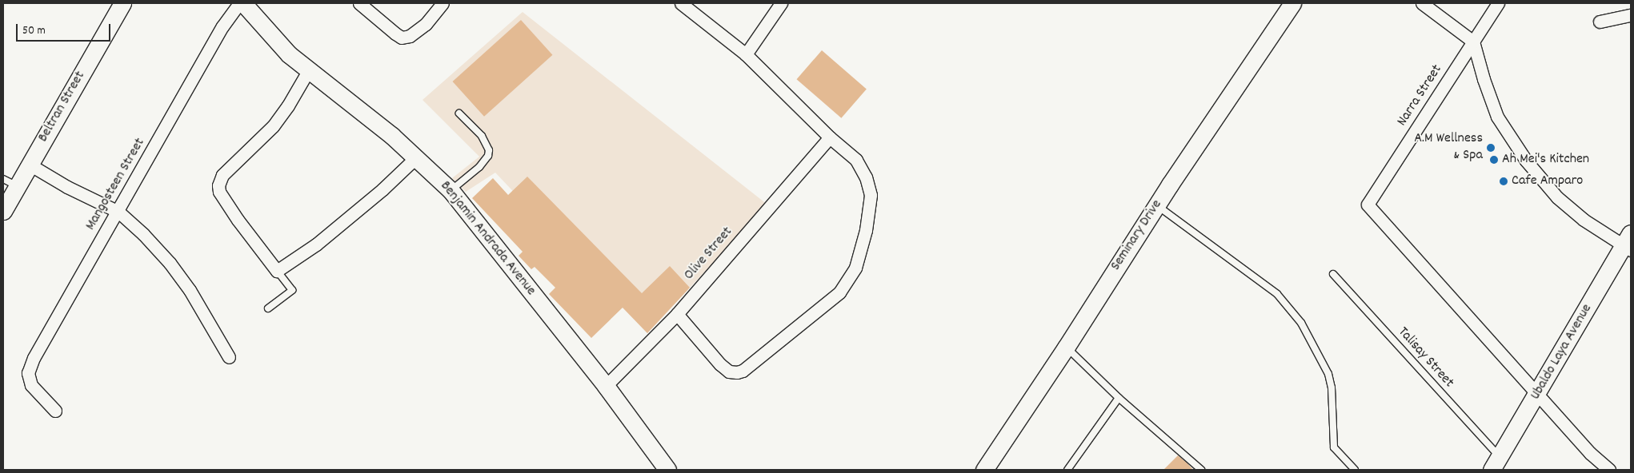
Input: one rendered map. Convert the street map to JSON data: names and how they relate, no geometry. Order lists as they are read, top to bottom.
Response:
{
  "streets": {
    "street": [
      "Narra Street",
      "Beltran Street",
      "Mangosteen Street",
      "Seminary Drive",
      "Benjamin Andrada Avenue",
      "Olive Street",
      "Ubaldo Laya Avenue"
    ],
    "lane": ["Talisay Street"]
  },
  "crossings": [
    ["Narra Street", "Ubaldo Laya Avenue"],
    ["Benjamin Andrada Avenue", "Olive Street"],
    ["Ubaldo Laya Avenue", "Talisay Street"]
  ],
  "places": ["A.M Wellness & Spa", "Ah Mei's Kitchen", "Cafe Amparo"],
  "scale_bar": "50 m"
}
